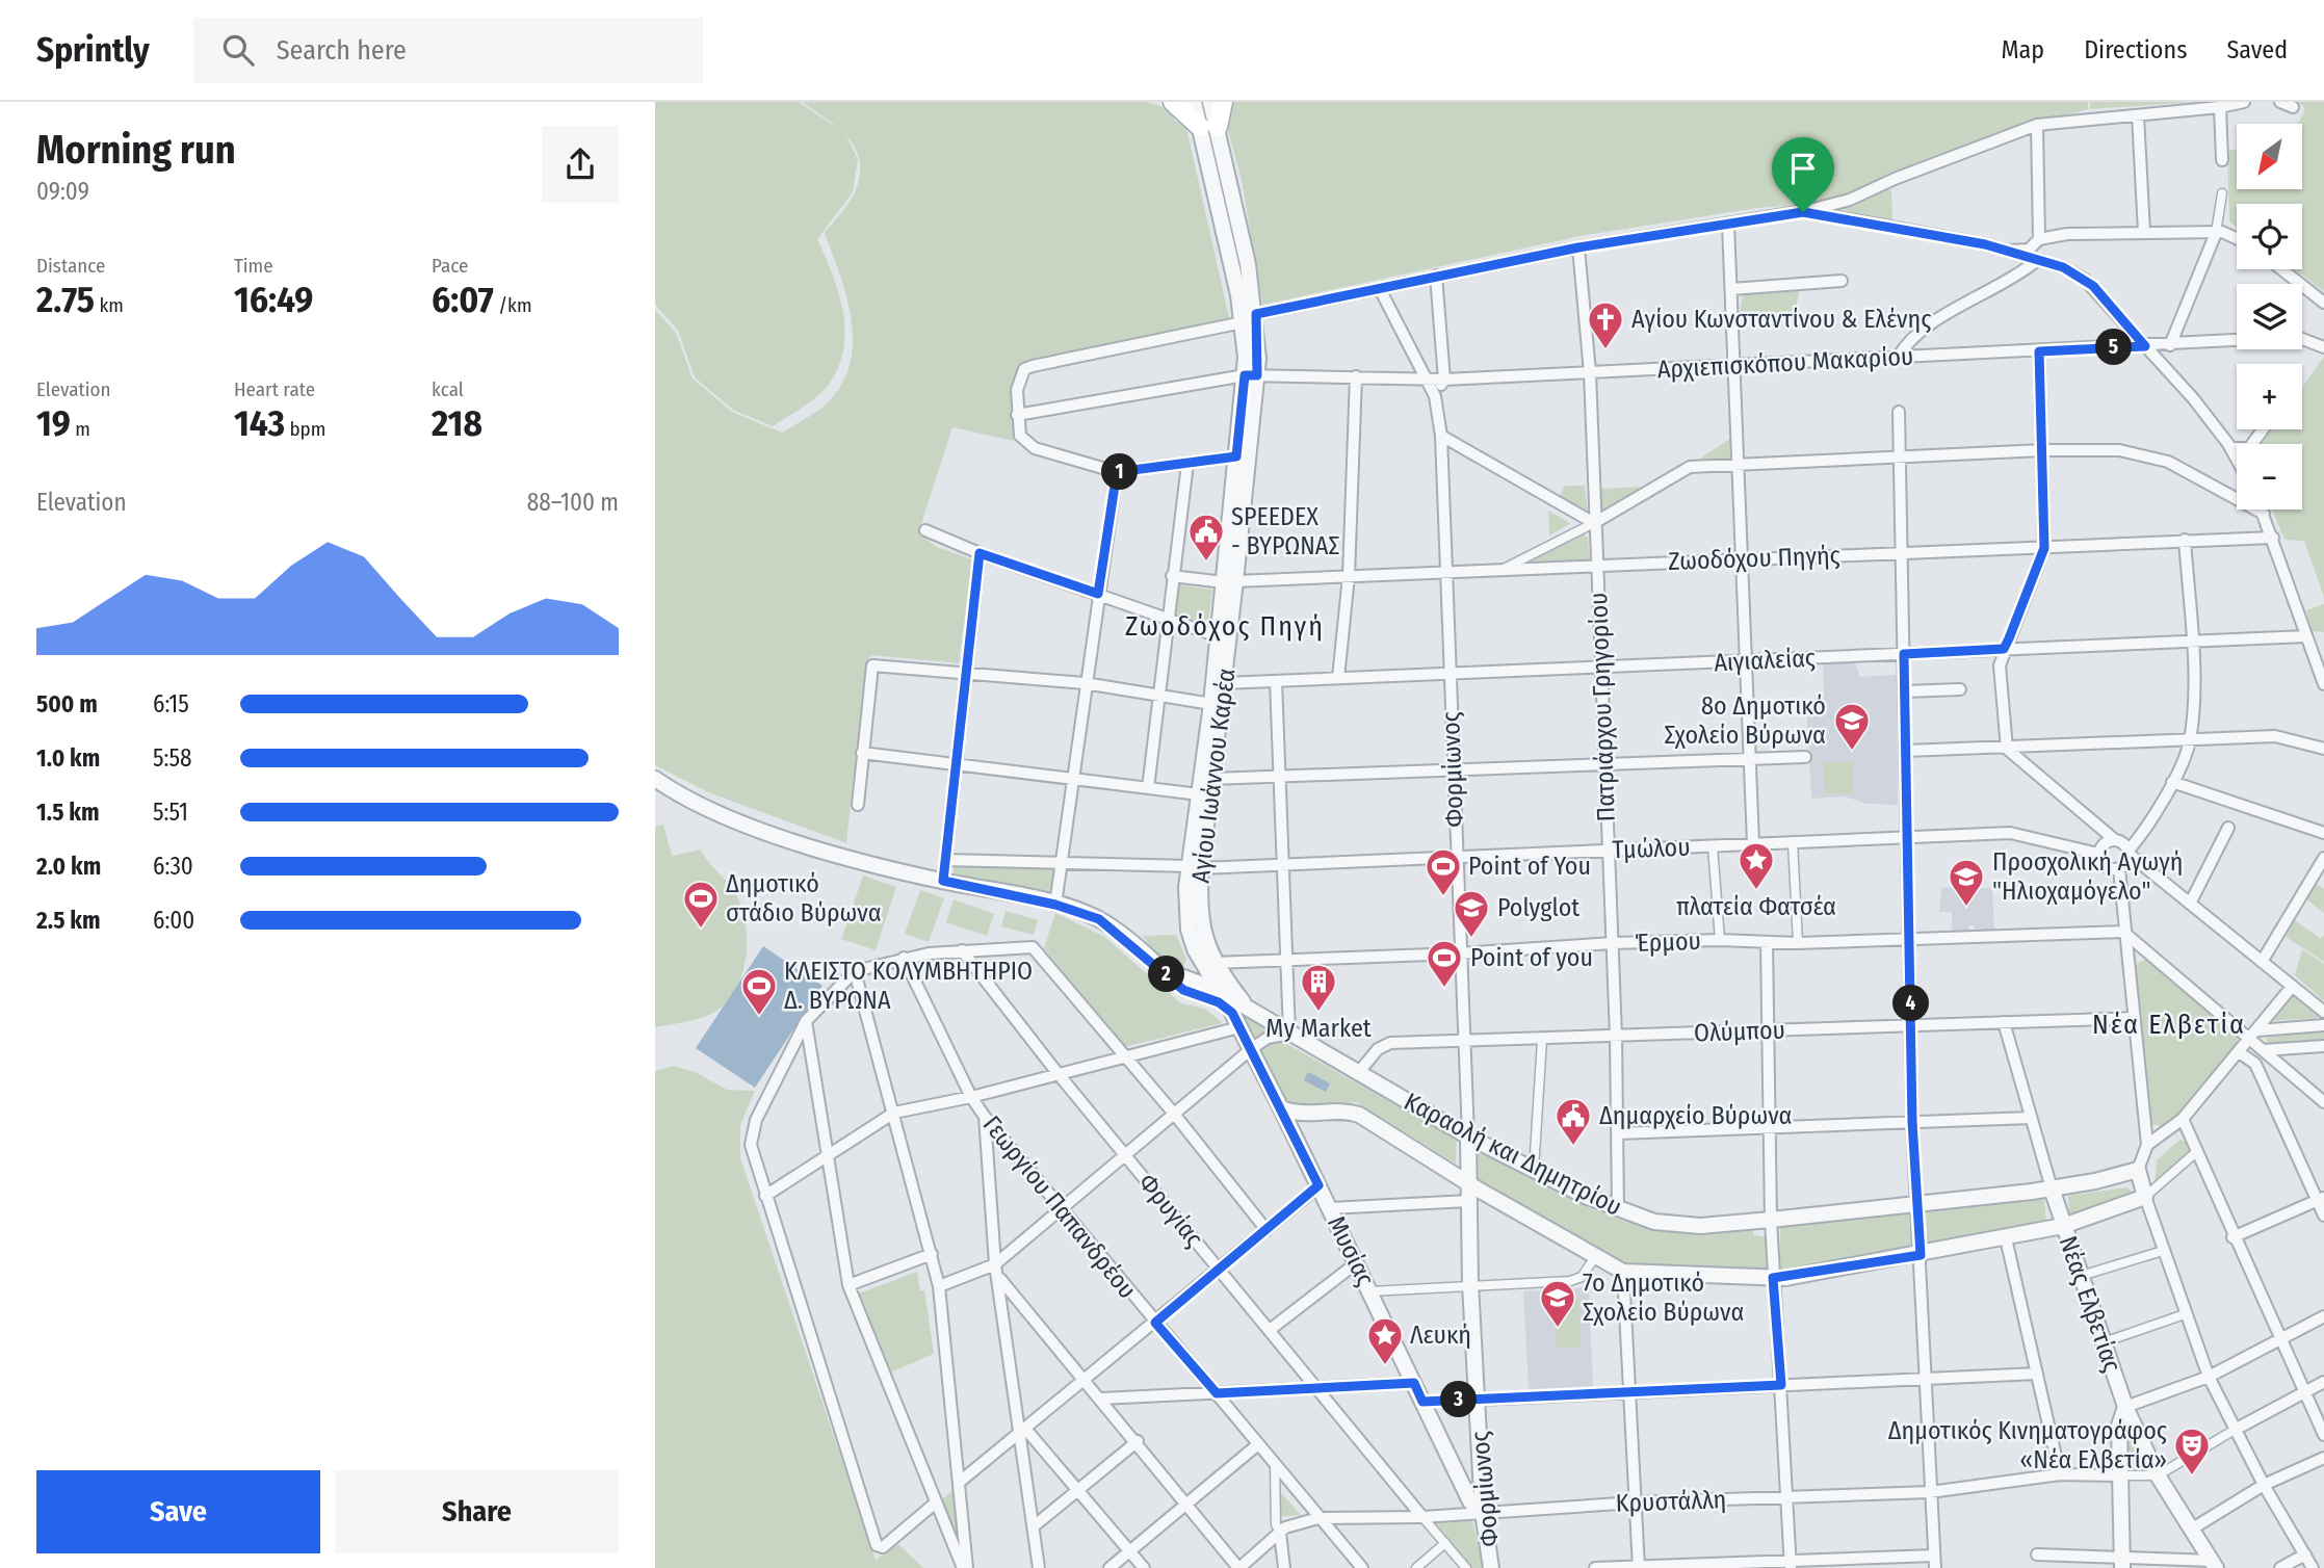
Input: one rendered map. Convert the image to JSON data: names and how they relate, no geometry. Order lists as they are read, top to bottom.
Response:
{
  "streets": {
    "street": [
      "Αρχιεπισκόπου Μακαρίου",
      "Ζωοδόχου Πηγής",
      "Αιγιαλείας",
      "Πατριάρχου Γρηγορίου",
      "Φορμίωνος",
      "Αγίου Ιωάννου Καρέα",
      "Τμώλου",
      "Έρμου",
      "Ολύμπου",
      "Καραολή και Δημητρίου",
      "Γεωργίου Παπανδρέου",
      "Φρυγίας",
      "Μυσίας",
      "Νέας Ελβετίας",
      "Κρυστάλλη"
    ]
  },
  "crossings": [
    ["Αρχιεπισκόπου Μακαρίου", "Πατριάρχου Γρηγορίου"],
    ["Αρχιεπισκόπου Μακαρίου", "Φορμίωνος"],
    ["Αρχιεπισκόπου Μακαρίου", "Αγίου Ιωάννου Καρέα"],
    ["Ζωοδόχου Πηγής", "Πατριάρχου Γρηγορίου"],
    ["Ζωοδόχου Πηγής", "Φορμίωνος"],
    ["Ζωοδόχου Πηγής", "Αγίου Ιωάννου Καρέα"],
    ["Αιγιαλείας", "Πατριάρχου Γρηγορίου"],
    ["Αιγιαλείας", "Φορμίωνος"],
    ["Αιγιαλείας", "Αγίου Ιωάννου Καρέα"],
    ["Πατριάρχου Γρηγορίου", "Τμώλου"],
    ["Πατριάρχου Γρηγορίου", "Έρμου"],
    ["Πατριάρχου Γρηγορίου", "Ολύμπου"],
    ["Πατριάρχου Γρηγορίου", "Καραολή και Δημητρίου"],
    ["Φορμίωνος", "Τμώλου"],
    ["Φορμίωνος", "Έρμου"],
    ["Φορμίωνος", "Ολύμπου"],
    ["Φορμίωνος", "Καραολή και Δημητρίου"],
    ["Φορμίωνος", "Μυσίας"],
    ["Φορμίωνος", "Κρυστάλλη"],
    ["Αγίου Ιωάννου Καρέα", "Τμώλου"],
    ["Αγίου Ιωάννου Καρέα", "Έρμου"],
    ["Αγίου Ιωάννου Καρέα", "Καραολή και Δημητρίου"],
    ["Αγίου Ιωάννου Καρέα", "Μυσίας"],
    ["Ολύμπου", "Καραολή και Δημητρίου"],
    ["Ολύμπου", "Νέας Ελβετίας"],
    ["Καραολή και Δημητρίου", "Μυσίας"],
    ["Καραολή και Δημητρίου", "Νέας Ελβετίας"],
    ["Γεωργίου Παπανδρέου", "Κρυστάλλη"],
    ["Φρυγίας", "Κρυστάλλη"],
    ["Μυσίας", "Κρυστάλλη"]
  ],
  "districts": ["Ζωοδόχος Πηγή", "Νέα Ελβετία"],
  "places": {
    "church": ["Αγίου Κωνσταντίνου & Ελένης"],
    "public building": ["SPEEDEX - ΒΥΡΩΝΑΣ", "Δημαρχείο Βύρωνα"],
    "school or university": [
      "8ο Δημοτικό Σχολείο Βύρωνα",
      "Προσχολική Αγωγή \"Ηλιοχαμόγελο\"",
      "Polyglot",
      "7ο Δημοτικό Σχολείο Βύρωνα"
    ],
    "place": ["πλατεία Φατσέα", "Λευκή"],
    "sports": [
      "Point of You",
      "Δημοτικό στάδιο Βύρωνα",
      "Point of you",
      "ΚΛΕΙΣΤΟ ΚΟΛΥΜΒΗΤΗΡΙΟ Δ. ΒΥΡΩΝΑ"
    ],
    "building": ["My Market"],
    "theatre": ["Δημοτικός Κινηματογράφος «Νέα Ελβετία»"]
  },
  "north": "bottom left",
  "page": {
    "header": "Sprintly",
    "search": "Search here",
    "nav": ["Map", "Directions", "Saved"],
    "heading": ["Morning run", "09:09"],
    "map_buttons": ["+", "−"],
    "stats": [
      ["Distance", "2.75 km"],
      ["Time", "16:49"],
      ["Pace", "6:07 /km"],
      ["Elevation", "19 m"],
      ["Heart rate", "143 bpm"],
      ["kcal", "218"]
    ],
    "pins": [
      "5",
      "1",
      "2",
      "4",
      "3"
    ],
    "chart": ["Elevation", "88–100 m"],
    "list": [
      {
        "name": "500 m",
        "note": "6:15"
      },
      {
        "name": "1.0 km",
        "note": "5:58"
      },
      {
        "name": "1.5 km",
        "note": "5:51"
      },
      {
        "name": "2.0 km",
        "note": "6:30"
      },
      {
        "name": "2.5 km",
        "note": "6:00"
      }
    ],
    "buttons": ["Save", "Share"]
  }
}
